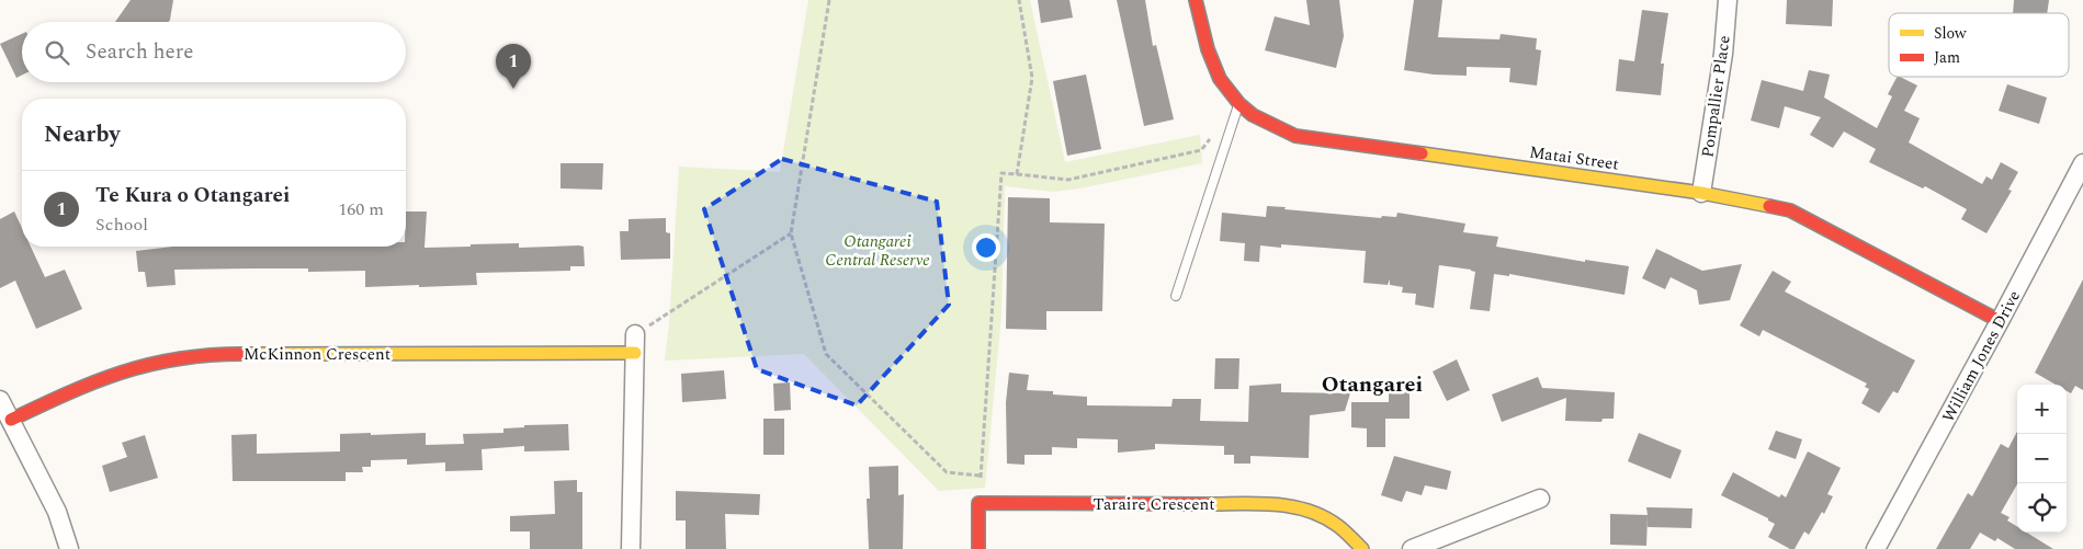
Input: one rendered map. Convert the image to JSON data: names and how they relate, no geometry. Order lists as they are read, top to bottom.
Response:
{
  "streets": {
    "street": [
      "Pompallier Place",
      "Matai Street",
      "McKinnon Crescent",
      "William Jones Drive",
      "Taraire Crescent"
    ]
  },
  "crossings": [
    ["Pompallier Place", "Matai Street"],
    ["Matai Street", "William Jones Drive"]
  ],
  "districts": ["Otangarei"],
  "parks": ["Otangarei Central Reserve"],
  "legend": ["Slow", "Jam"],
  "page": {
    "search": "Search here",
    "pins": "1",
    "heading": "Nearby",
    "list": [
      {
        "mark": "1",
        "name": "Te Kura o Otangarei",
        "note": "School",
        "value": "160 m"
      }
    ],
    "map_buttons": ["+", "−"]
  }
}
